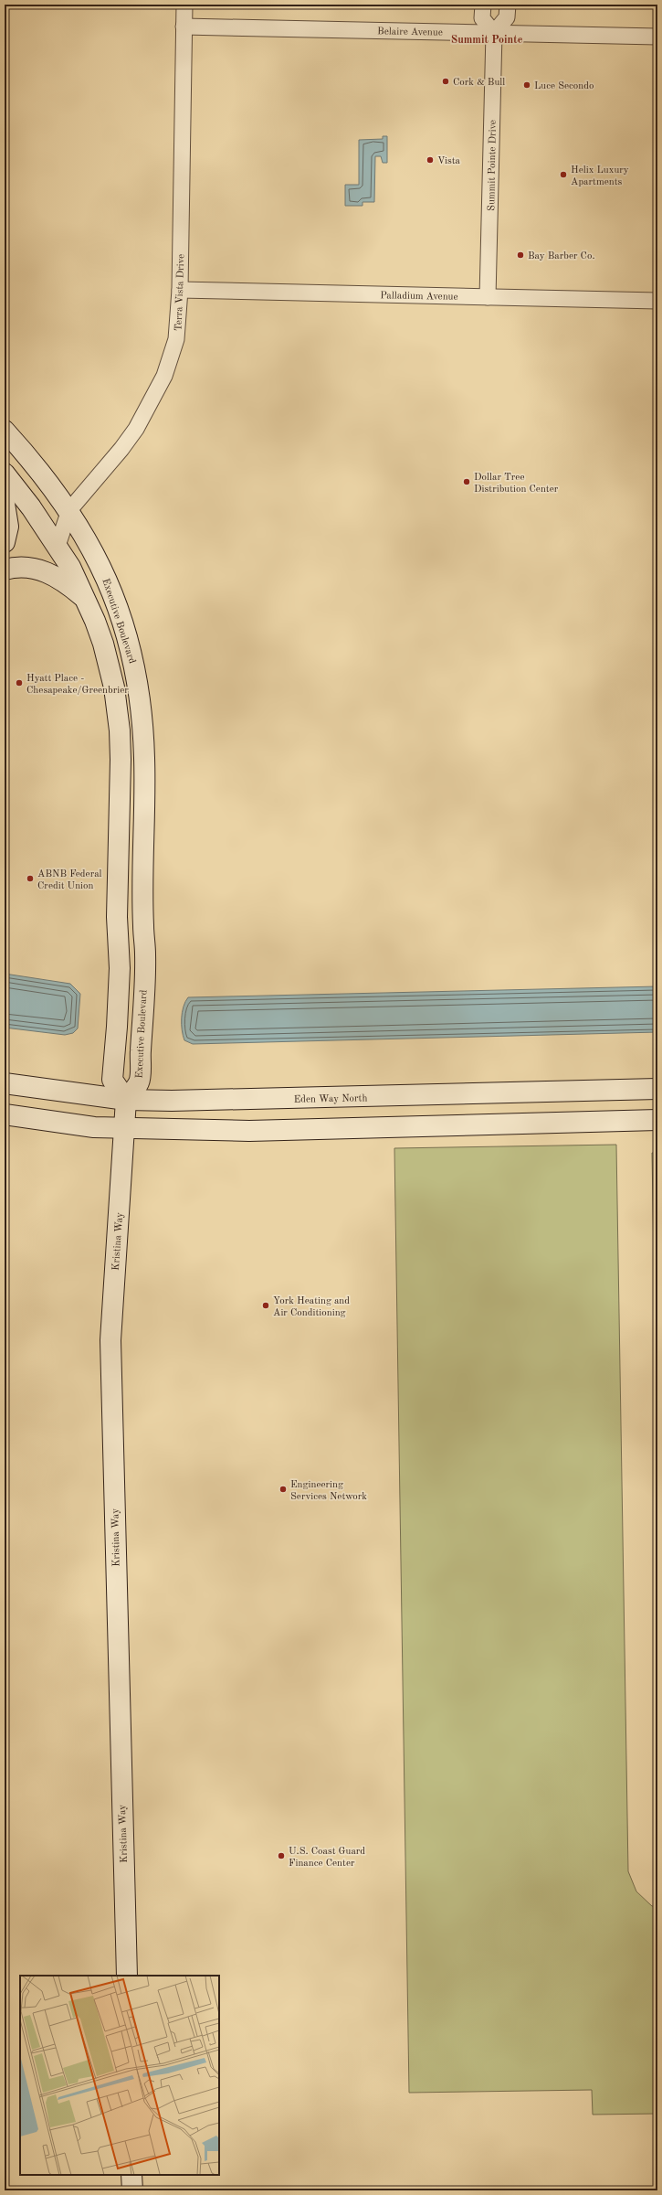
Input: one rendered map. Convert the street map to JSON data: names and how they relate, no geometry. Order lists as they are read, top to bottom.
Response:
{
  "streets": {
    "street": [
      "Belaire Avenue",
      "Summit Pointe Drive",
      "Terra Vista Drive",
      "Palladium Avenue",
      "Executive Boulevard",
      "Eden Way North",
      "Kristina Way"
    ]
  },
  "crossings": [
    ["Belaire Avenue", "Summit Pointe Drive"],
    ["Belaire Avenue", "Terra Vista Drive"],
    ["Summit Pointe Drive", "Palladium Avenue"],
    ["Terra Vista Drive", "Palladium Avenue"],
    ["Terra Vista Drive", "Executive Boulevard"],
    ["Executive Boulevard", "Eden Way North"],
    ["Executive Boulevard", "Kristina Way"],
    ["Eden Way North", "Kristina Way"]
  ],
  "districts": ["Summit Pointe"],
  "places": [
    "Cork & Bull",
    "Luce Secondo",
    "Vista",
    "Helix Luxury Apartments",
    "Bay Barber Co.",
    "Dollar Tree Distribution Center",
    "Hyatt Place - Chesapeake/Greenbrier",
    "ABNB Federal Credit Union",
    "York Heating and Air Conditioning",
    "Engineering Services Network",
    "U.S. Coast Guard Finance Center"
  ]
}
